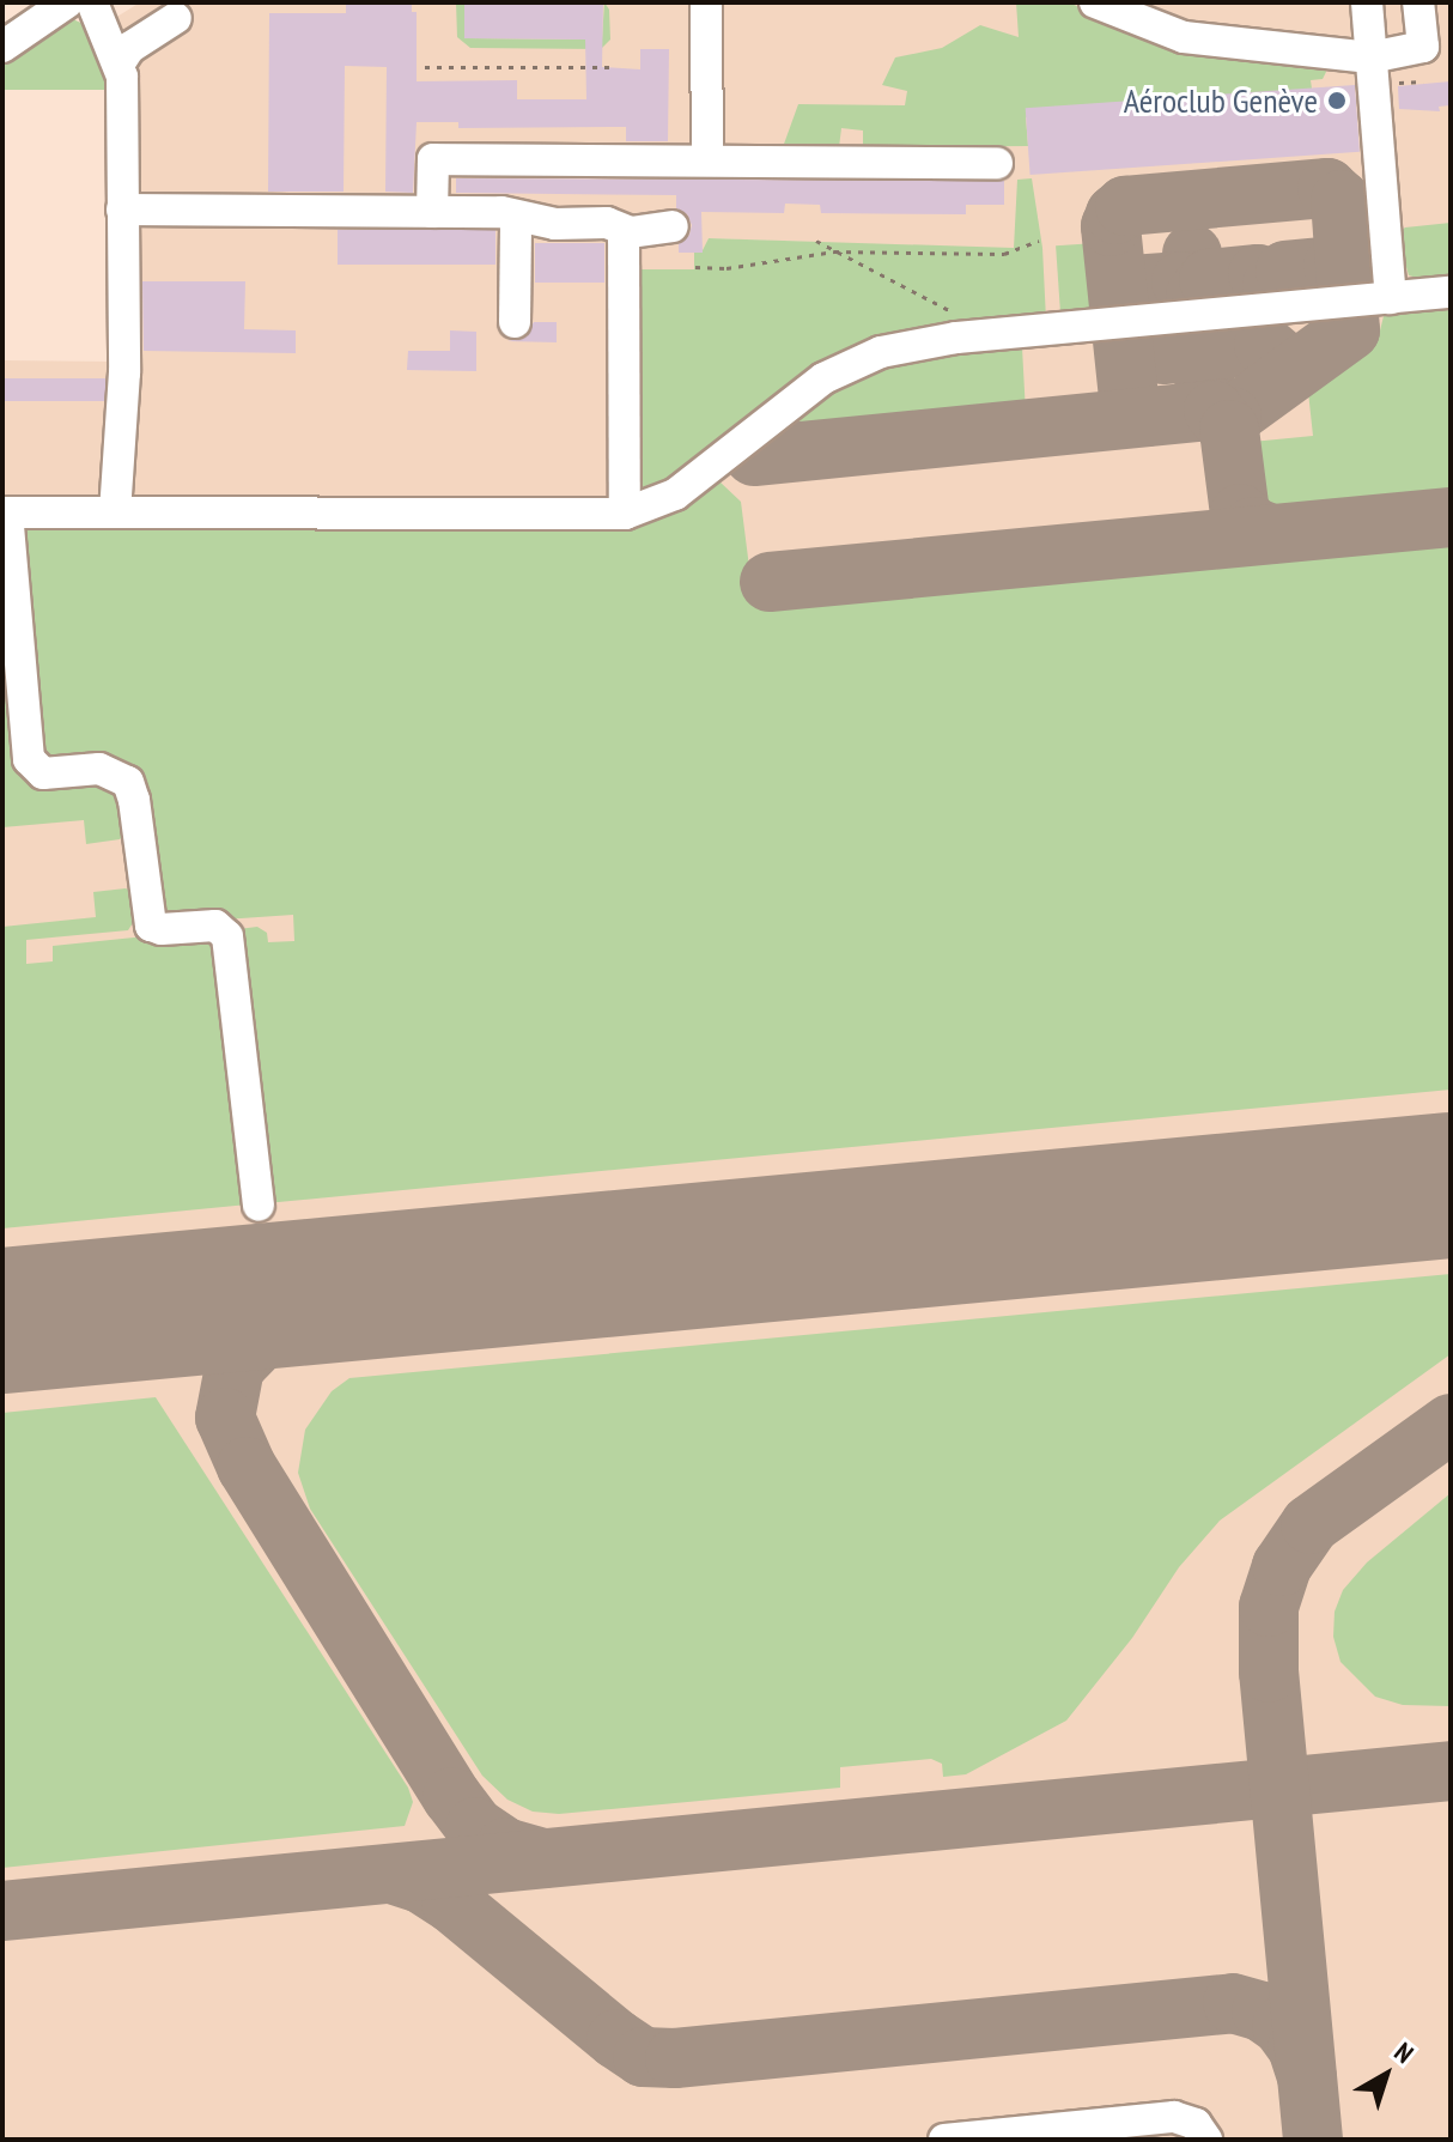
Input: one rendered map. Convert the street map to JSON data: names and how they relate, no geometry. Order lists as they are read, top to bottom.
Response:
{
  "places": ["Aéroclub Genève"],
  "north": "top right"
}
